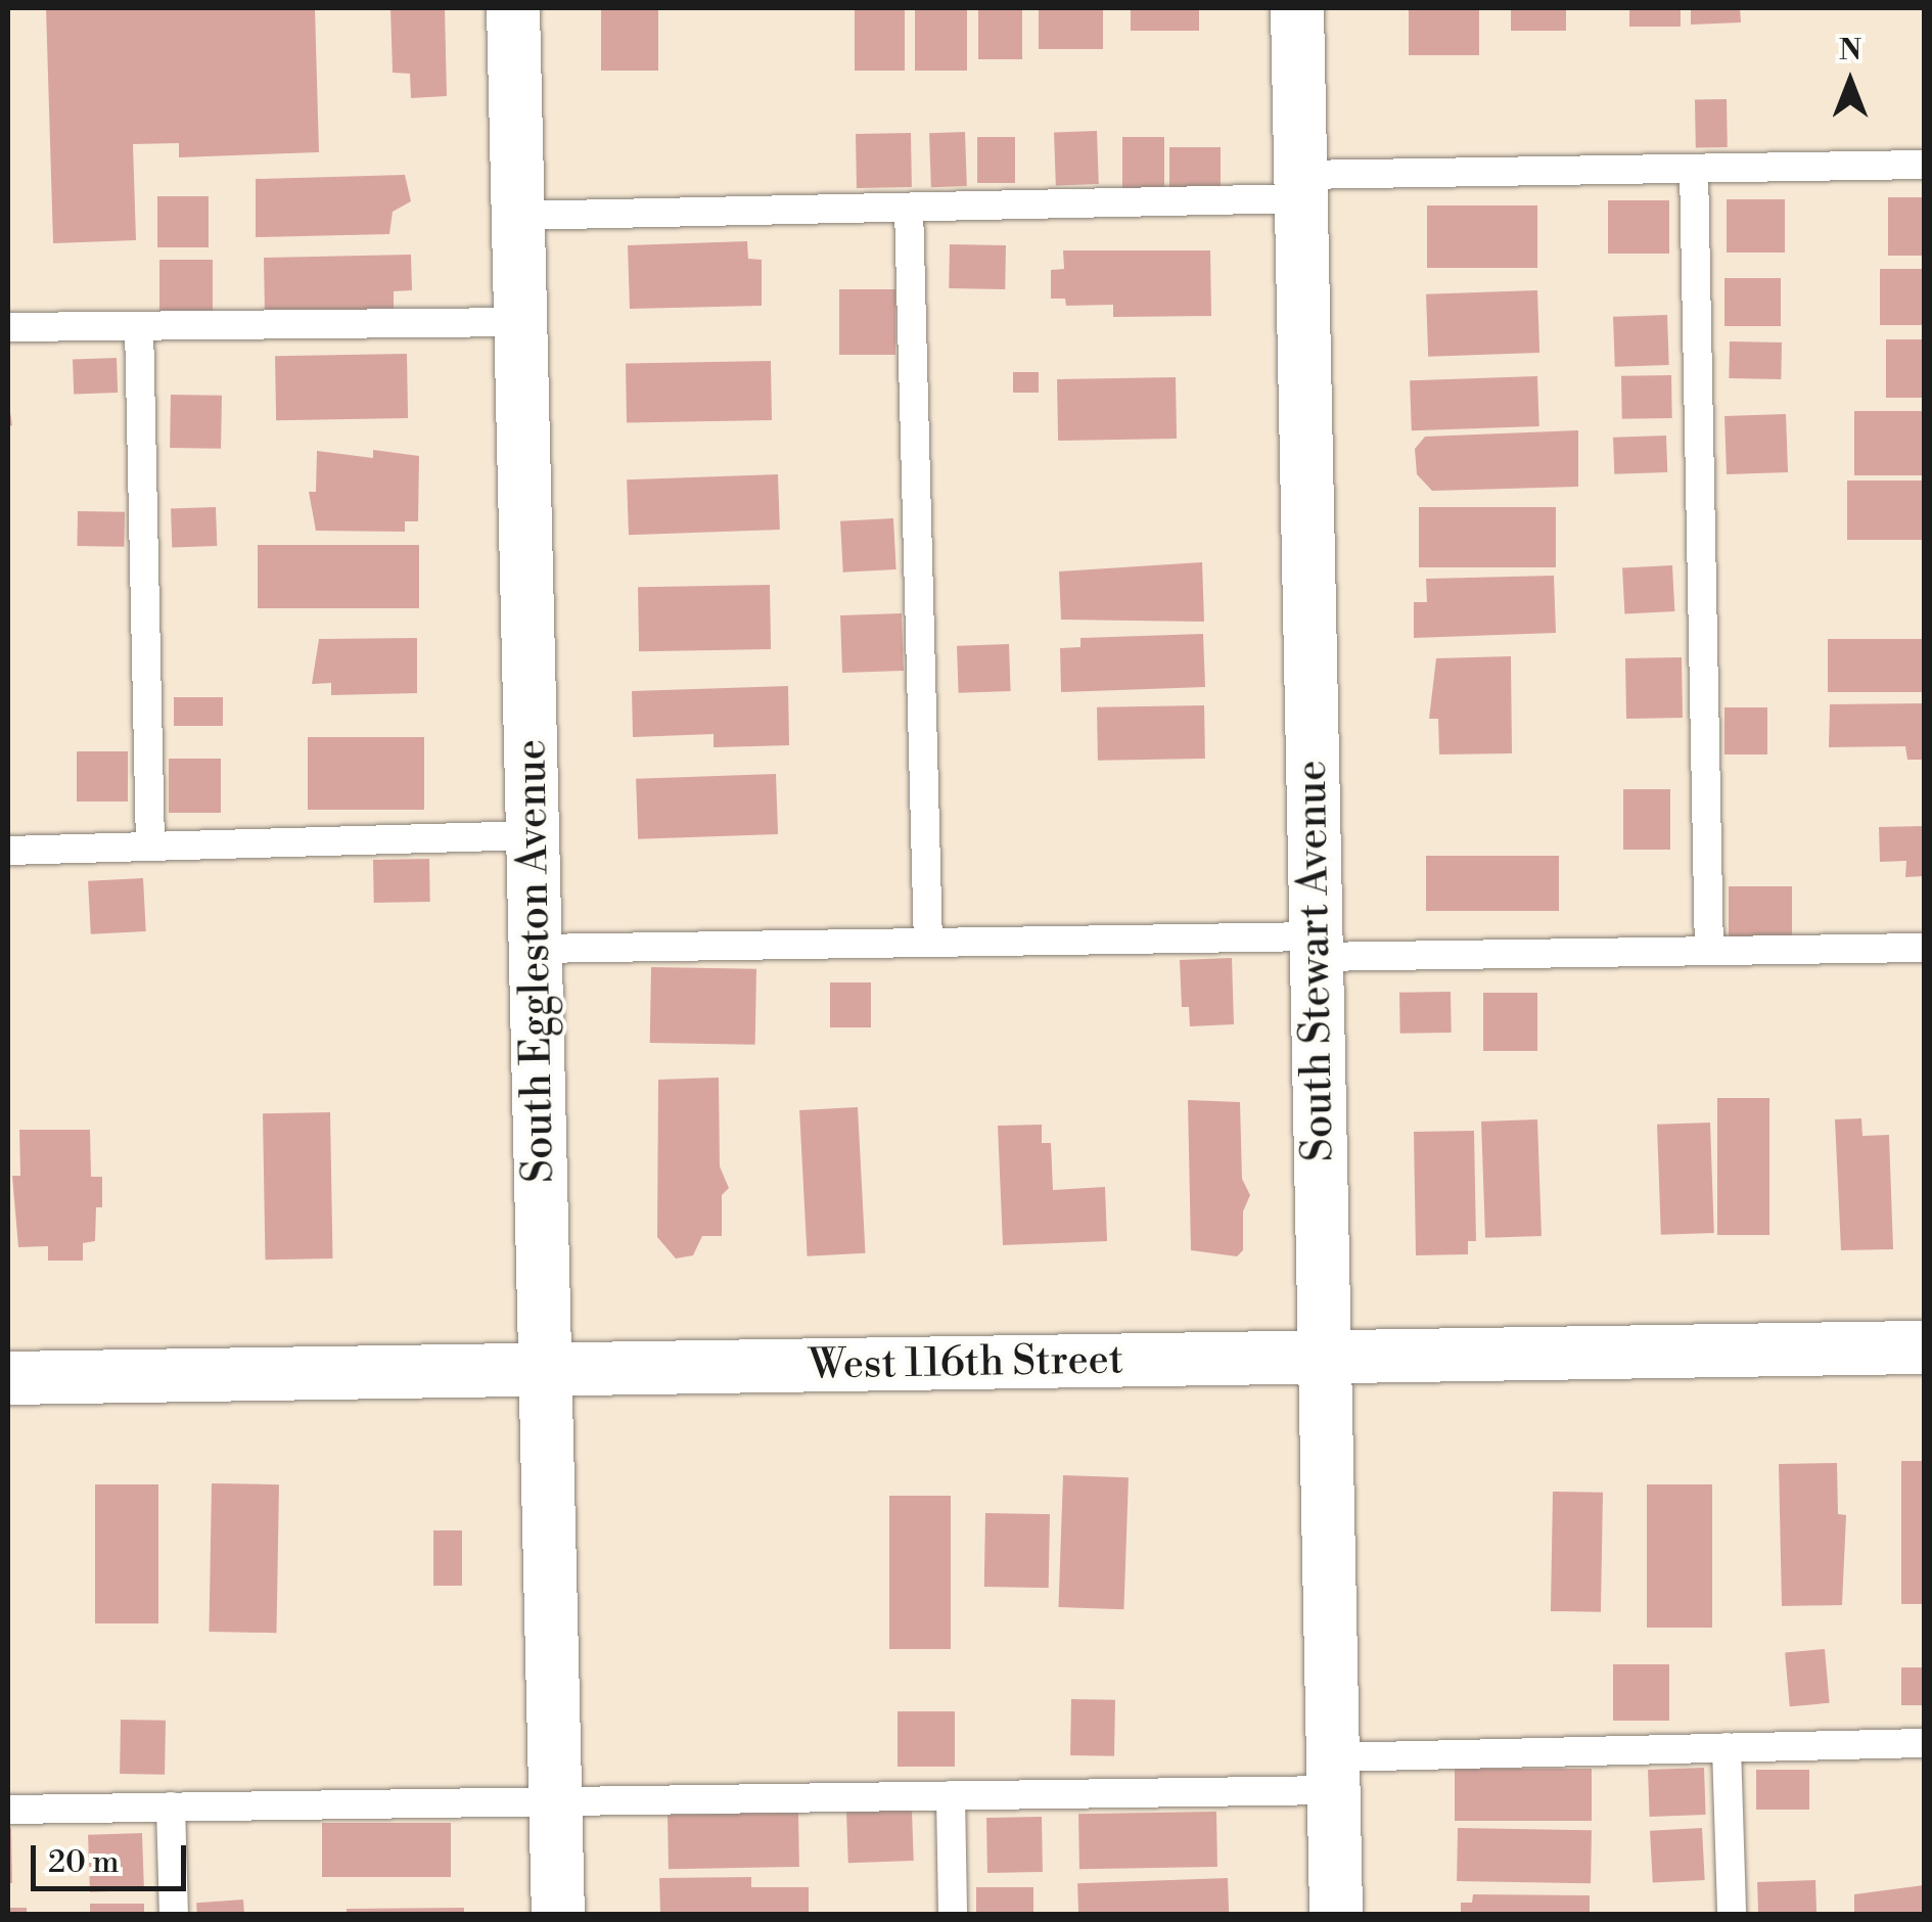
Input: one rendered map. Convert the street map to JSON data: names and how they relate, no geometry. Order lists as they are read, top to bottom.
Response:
{
  "streets": {
    "street": ["South Eggleston Avenue", "South Stewart Avenue", "West 116th Street"]
  },
  "crossings": [
    ["South Eggleston Avenue", "West 116th Street"],
    ["South Stewart Avenue", "West 116th Street"]
  ],
  "scale_bar": "20 m",
  "north": "top"
}
